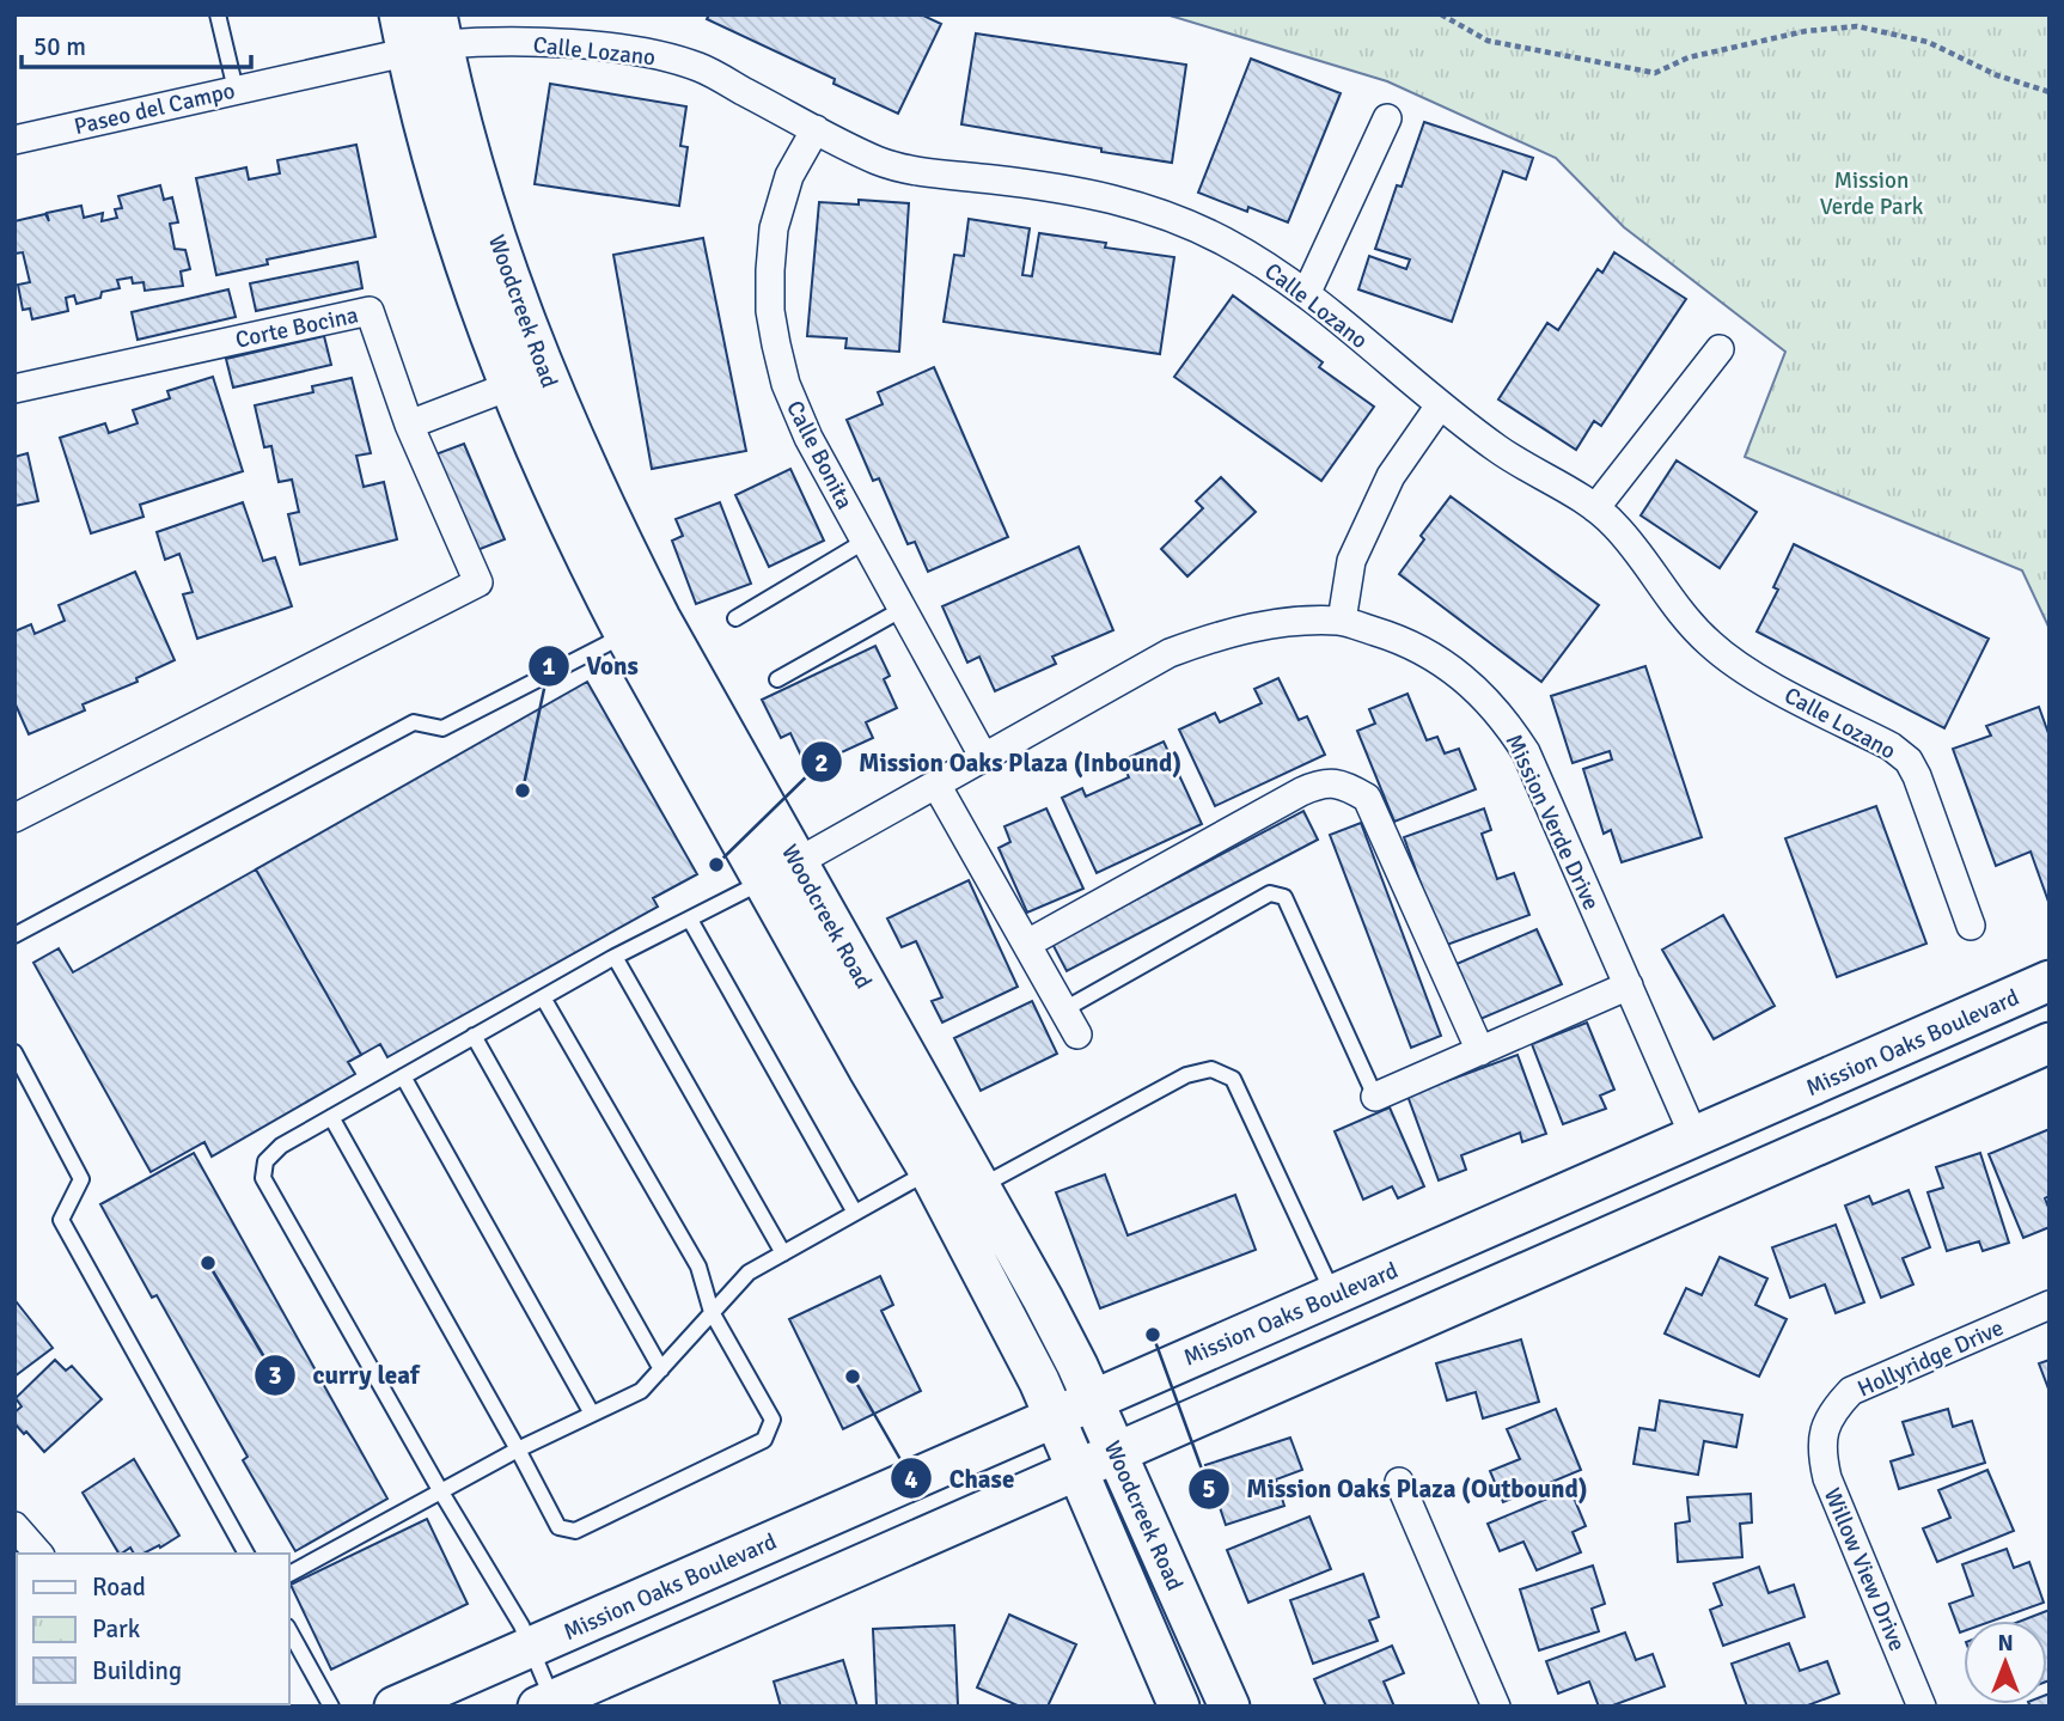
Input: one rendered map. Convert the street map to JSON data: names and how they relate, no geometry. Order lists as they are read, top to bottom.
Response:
{
  "streets": {
    "main road": ["Woodcreek Road", "Mission Oaks Boulevard"],
    "street": [
      "Calle Lozano",
      "Paseo del Campo",
      "Corte Bocina",
      "Calle Bonita",
      "Mission Verde Drive",
      "Hollyridge Drive",
      "Willow View Drive"
    ]
  },
  "crossings": [
    ["Calle Lozano", "Paseo del Campo"],
    ["Calle Lozano", "Woodcreek Road"],
    ["Calle Lozano", "Calle Bonita"],
    ["Paseo del Campo", "Woodcreek Road"],
    ["Woodcreek Road", "Mission Verde Drive"],
    ["Woodcreek Road", "Mission Oaks Boulevard"],
    ["Calle Bonita", "Mission Verde Drive"],
    ["Mission Verde Drive", "Mission Oaks Boulevard"],
    ["Hollyridge Drive", "Willow View Drive"]
  ],
  "parks": ["Mission Verde Park"],
  "places": [
    "Vons",
    "Mission Oaks Plaza (Inbound)",
    "curry leaf",
    "Mission Oaks Plaza (Outbound)",
    "Chase"
  ],
  "legend": ["Road", "Park", "Building"],
  "scale_bar": "50 m",
  "north": "top"
}
